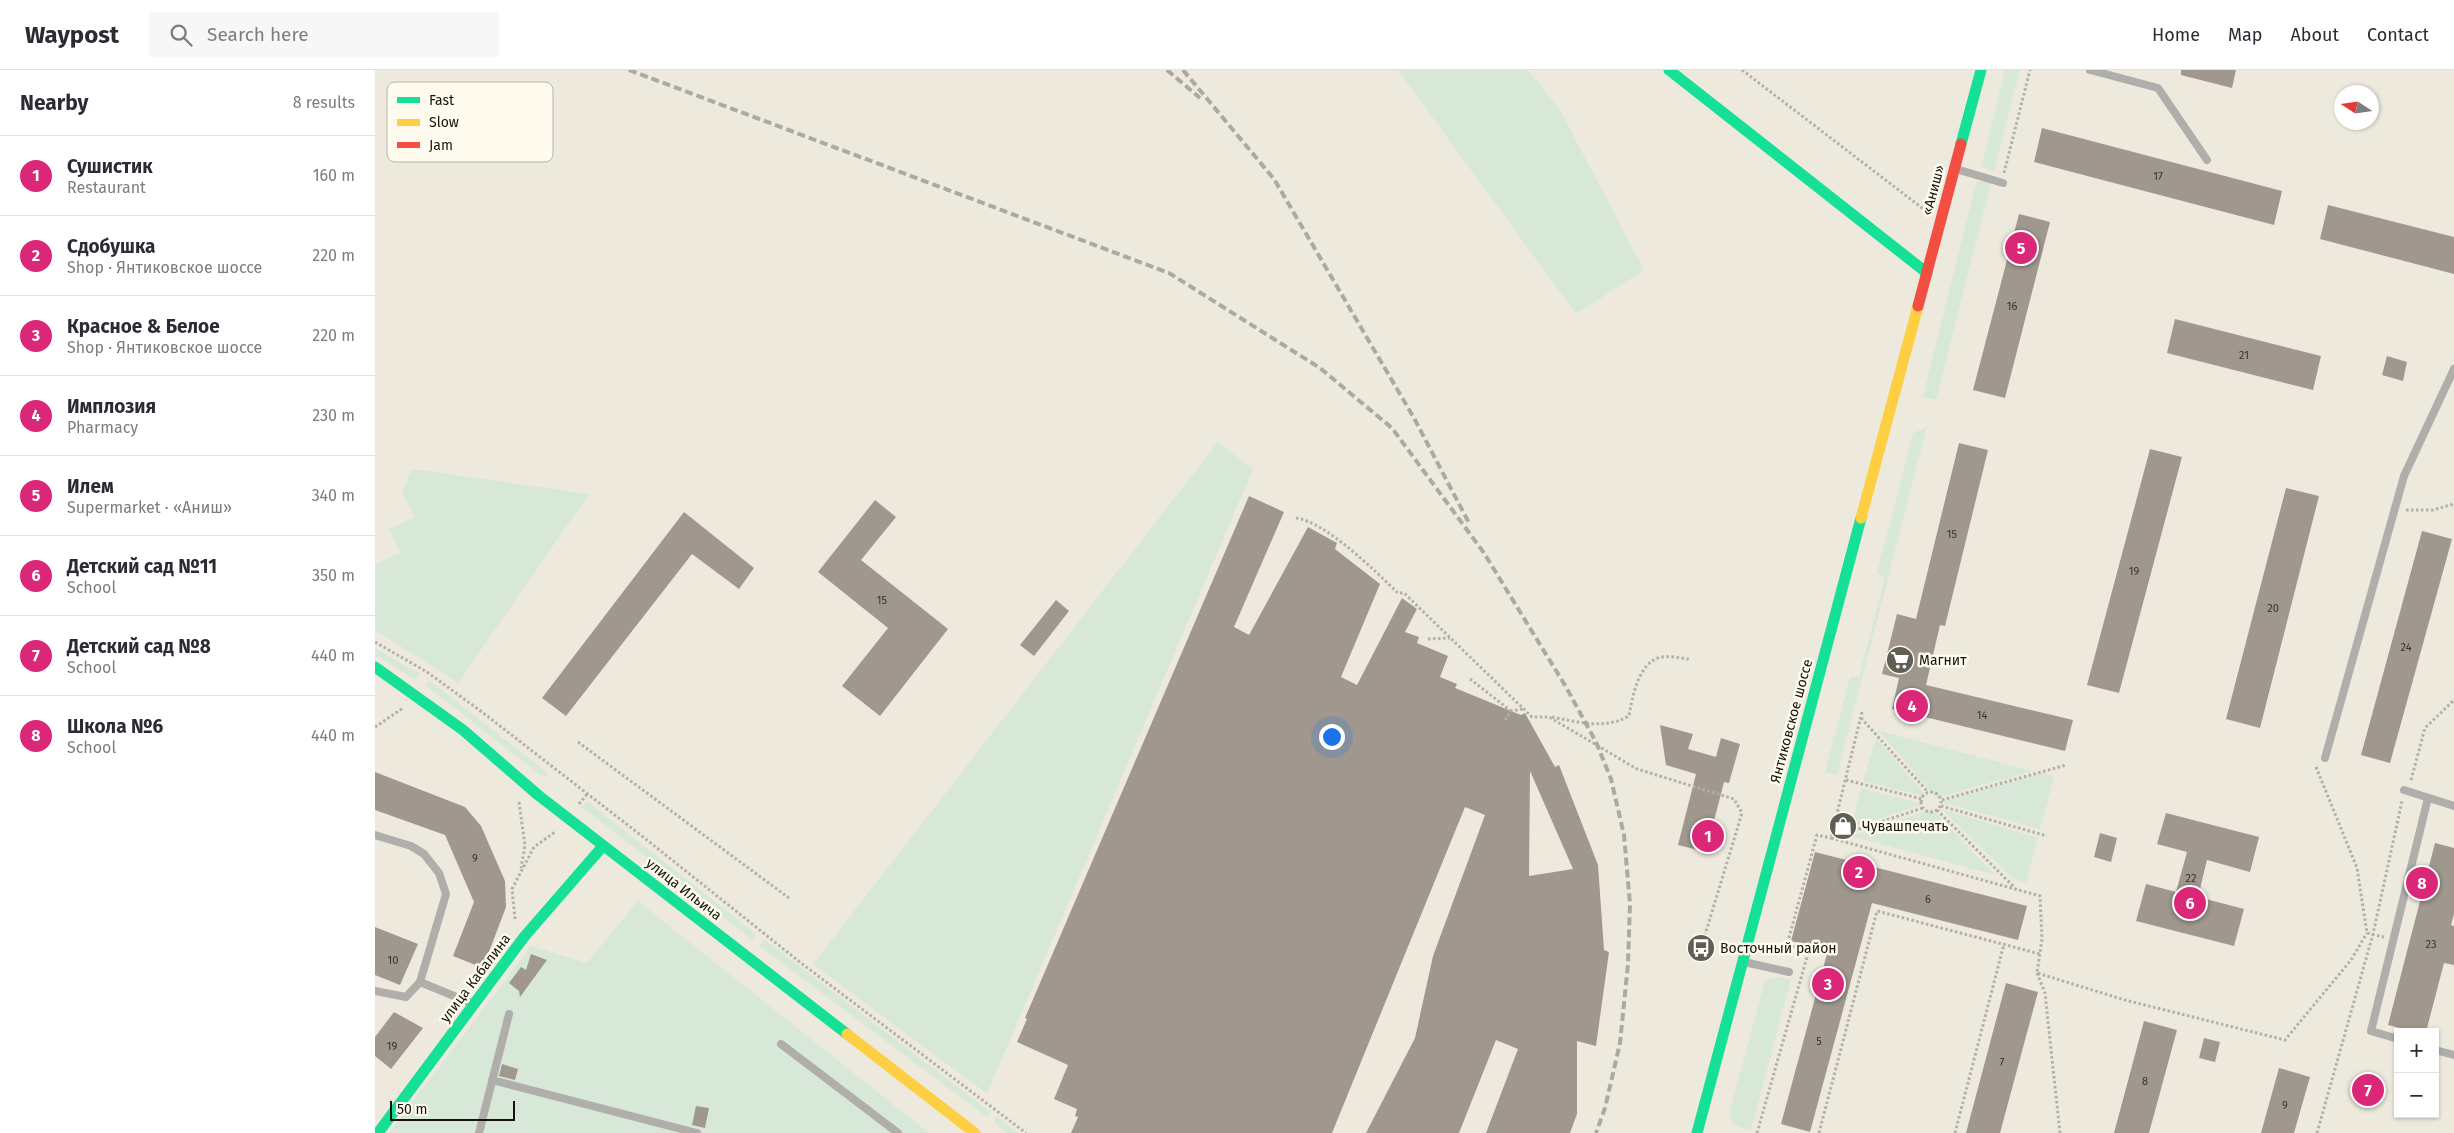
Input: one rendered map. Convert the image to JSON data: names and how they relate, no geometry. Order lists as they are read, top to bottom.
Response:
{
  "streets": {
    "street": [
      "«Аниш»",
      "Янтиковское шоссе",
      "улица Ильича",
      "улица Кабалина"
    ]
  },
  "crossings": [
    ["«Аниш»", "Янтиковское шоссе"],
    ["улица Ильича", "улица Кабалина"]
  ],
  "places": {
    "supermarket": ["Магнит"],
    "shop": ["Чувашпечать"],
    "bus stop": ["Восточный район"]
  },
  "house_numbers": [
    "17",
    "16",
    "21",
    "15",
    "19",
    "15",
    "20",
    "24",
    "14",
    "9",
    "22",
    "6",
    "23",
    "10",
    "5",
    "19",
    "7",
    "8",
    "9"
  ],
  "legend": ["Fast", "Slow", "Jam"],
  "scale_bar": "50 m",
  "north": "left",
  "page": {
    "header": "Waypost",
    "search": "Search here",
    "nav": [
      "Home",
      "Map",
      "About",
      "Contact"
    ],
    "heading": ["Nearby", "8 results"],
    "list": [
      {
        "mark": "1",
        "name": "Сушистик",
        "note": "Restaurant",
        "value": "160 m"
      },
      {
        "mark": "2",
        "name": "Сдобушка",
        "note": "Shop · Янтиковское шоссе",
        "value": "220 m"
      },
      {
        "mark": "3",
        "name": "Красное & Белое",
        "note": "Shop · Янтиковское шоссе",
        "value": "220 m"
      },
      {
        "mark": "4",
        "name": "Имплозия",
        "note": "Pharmacy",
        "value": "230 m"
      },
      {
        "mark": "5",
        "name": "Илем",
        "note": "Supermarket · «Аниш»",
        "value": "340 m"
      },
      {
        "mark": "6",
        "name": "Детский сад №11",
        "note": "School",
        "value": "350 m"
      },
      {
        "mark": "7",
        "name": "Детский сад №8",
        "note": "School",
        "value": "440 m"
      },
      {
        "mark": "8",
        "name": "Школа №6",
        "note": "School",
        "value": "440 m"
      }
    ],
    "pins": [
      "5",
      "4",
      "1",
      "2",
      "8",
      "6",
      "3",
      "7"
    ],
    "map_buttons": ["+", "−"],
    "scale": "50 m"
  }
}
